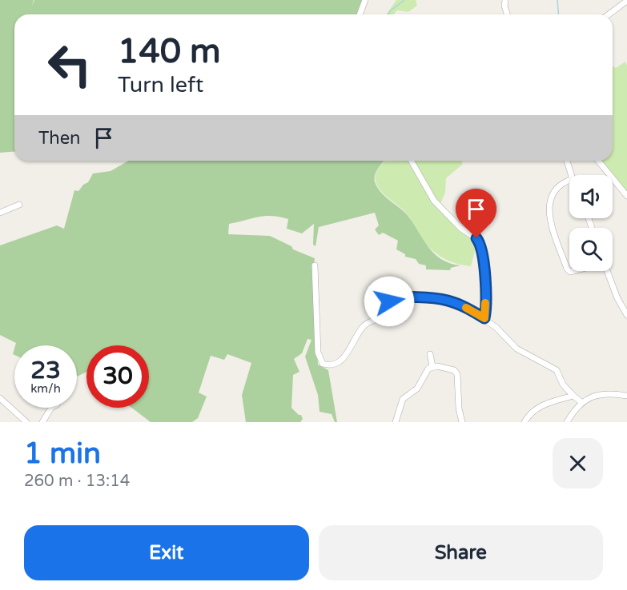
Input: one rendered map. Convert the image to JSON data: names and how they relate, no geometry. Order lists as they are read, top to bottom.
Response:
{
  "page": {
    "turn": ["140 m", "Turn left"],
    "then": "Then",
    "speed": "23 km/h",
    "limit": "30",
    "heading": ["1 min", "260 m · 13:14"],
    "buttons": ["Exit", "Share"]
  }
}
